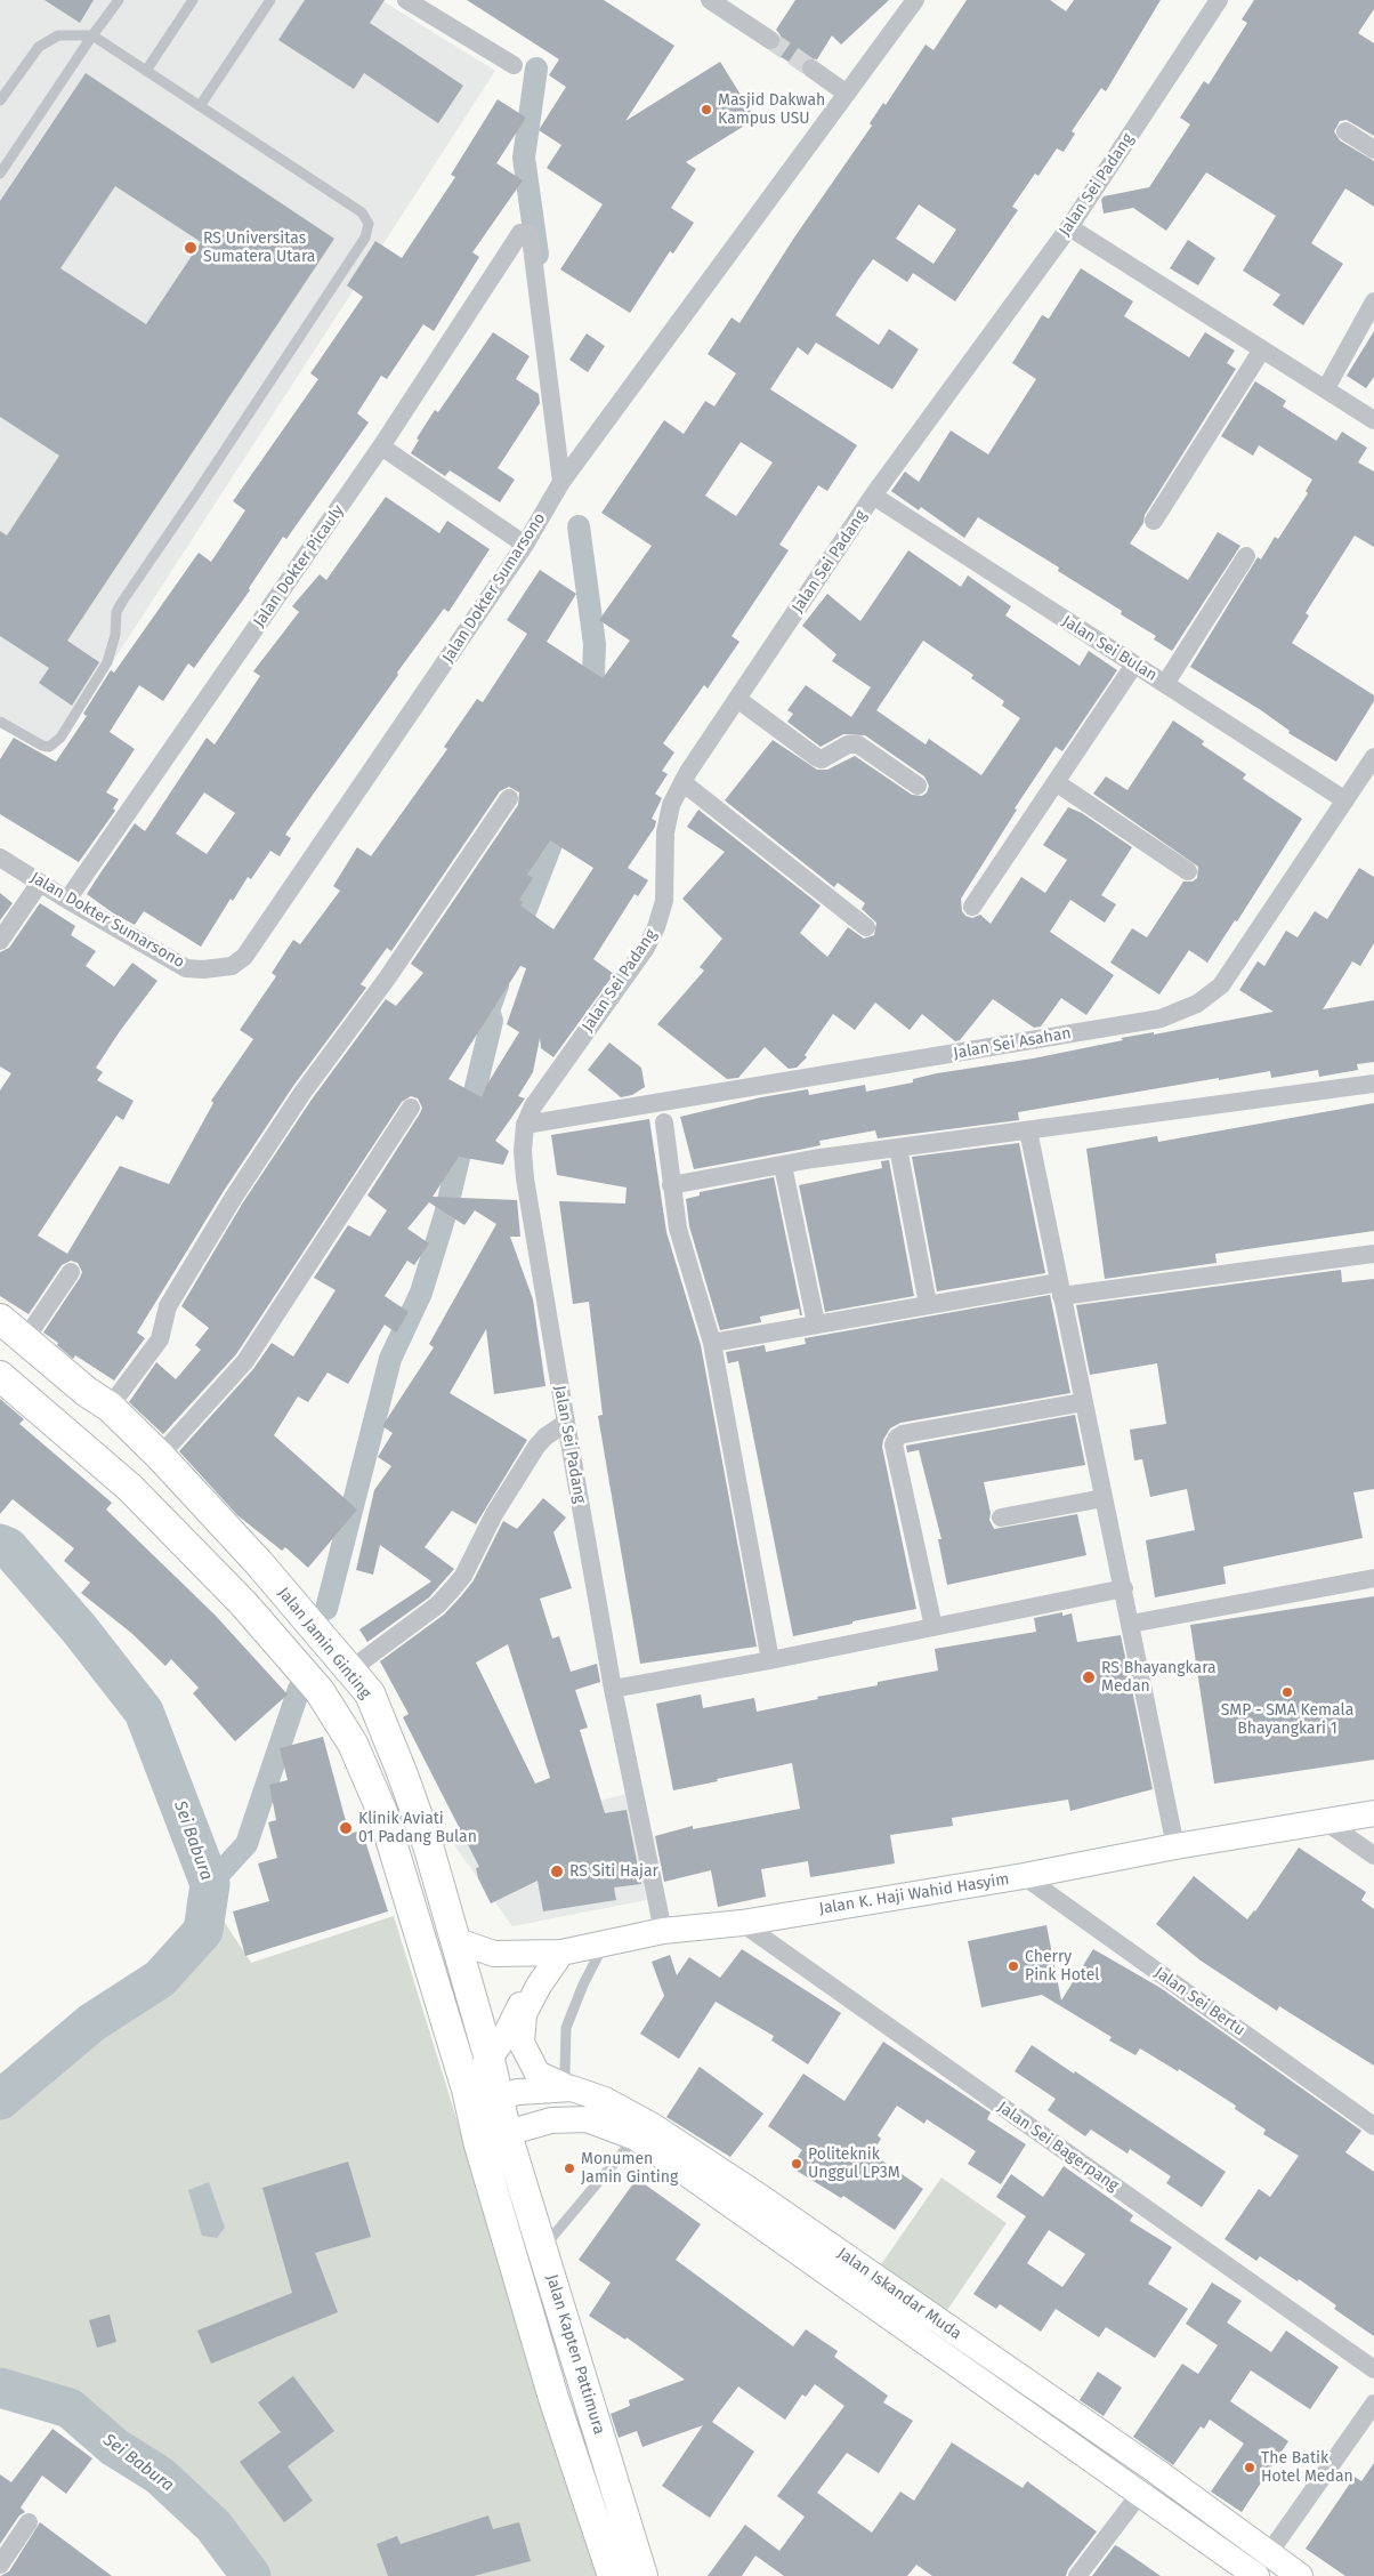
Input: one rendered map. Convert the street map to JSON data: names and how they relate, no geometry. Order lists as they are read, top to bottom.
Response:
{
  "streets": {
    "main road": [
      "Jalan Jamin Ginting",
      "Jalan K. Haji Wahid Hasyim",
      "Jalan Iskandar Muda",
      "Jalan Kapten Pattimura"
    ],
    "street": [
      "Jalan Sei Padang",
      "Jalan Dokter Picauly",
      "Jalan Dokter Sumarsono",
      "Jalan Sei Bulan",
      "Jalan Sei Asahan",
      "Jalan Sei Bertu",
      "Jalan Sei Bagerpang"
    ]
  },
  "crossings": [
    ["Jalan Sei Padang", "Jalan Sei Bulan"],
    ["Jalan Sei Padang", "Jalan Sei Asahan"],
    ["Jalan Sei Padang", "Jalan K. Haji Wahid Hasyim"],
    ["Jalan Dokter Picauly", "Jalan Dokter Sumarsono"],
    ["Jalan Sei Bulan", "Jalan Sei Asahan"],
    ["Jalan Jamin Ginting", "Jalan K. Haji Wahid Hasyim"],
    ["Jalan Jamin Ginting", "Jalan Iskandar Muda"],
    ["Jalan Jamin Ginting", "Jalan Kapten Pattimura"],
    ["Jalan K. Haji Wahid Hasyim", "Jalan Sei Bertu"],
    ["Jalan K. Haji Wahid Hasyim", "Jalan Sei Bagerpang"],
    ["Jalan Iskandar Muda", "Jalan Kapten Pattimura"]
  ],
  "water": ["Sei Babura"],
  "places": [
    "Masjid Dakwah Kampus USU",
    "RS Universitas Sumatera Utara",
    "RS Bhayangkara Medan",
    "SMP - SMA Kemala Bhayangkari 1",
    "Klinik Aviati 01 Padang Bulan",
    "RS Siti Hajar",
    "Cherry Pink Hotel",
    "Politeknik Unggul LP3M",
    "Monumen Jamin Ginting",
    "The Batik Hotel Medan"
  ]
}
